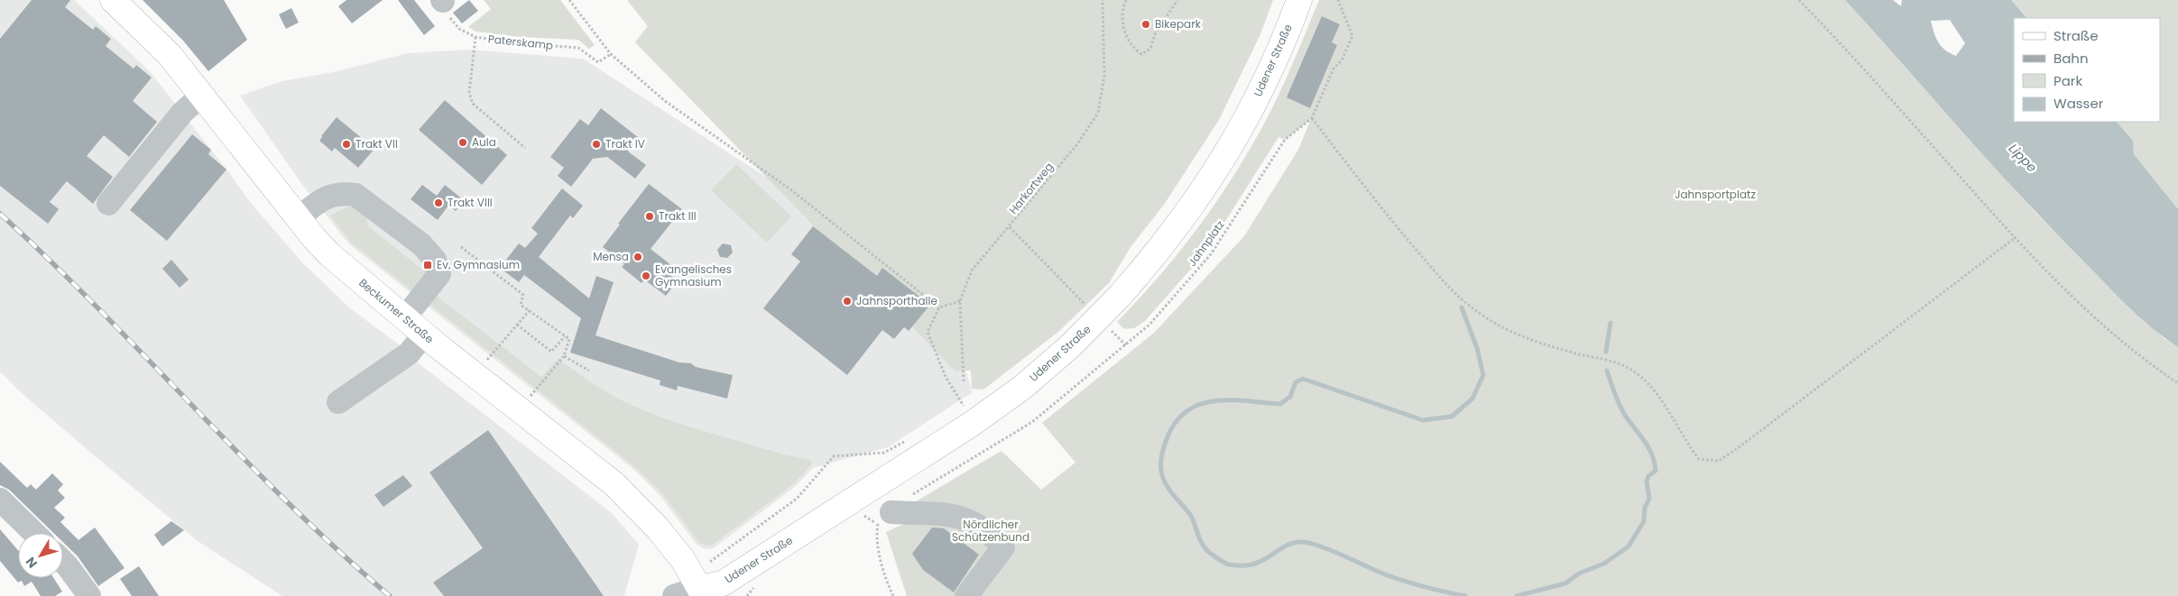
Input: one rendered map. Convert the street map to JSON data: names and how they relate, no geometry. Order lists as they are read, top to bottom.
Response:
{
  "streets": {
    "main road": ["Udener Straße", "Beckumer Straße"],
    "path": ["Paterskamp", "Harkortweg", "Jahnplatz"]
  },
  "crossings": [
    ["Udener Straße", "Beckumer Straße"]
  ],
  "water": ["Lippe"],
  "parks": ["Jahnsportplatz", "Nördlicher Schützenbund"],
  "places": {
    "other": [
      "Bikepark",
      "Aula",
      "Trakt VII",
      "Trakt IV",
      "Trakt VIII",
      "Trakt III",
      "Mensa",
      "Evangelisches Gymnasium",
      "Jahnsporthalle"
    ],
    "transit": ["Ev. Gymnasium"]
  },
  "legend": [
    "Straße",
    "Bahn",
    "Park",
    "Wasser"
  ],
  "north": "bottom left"
}
